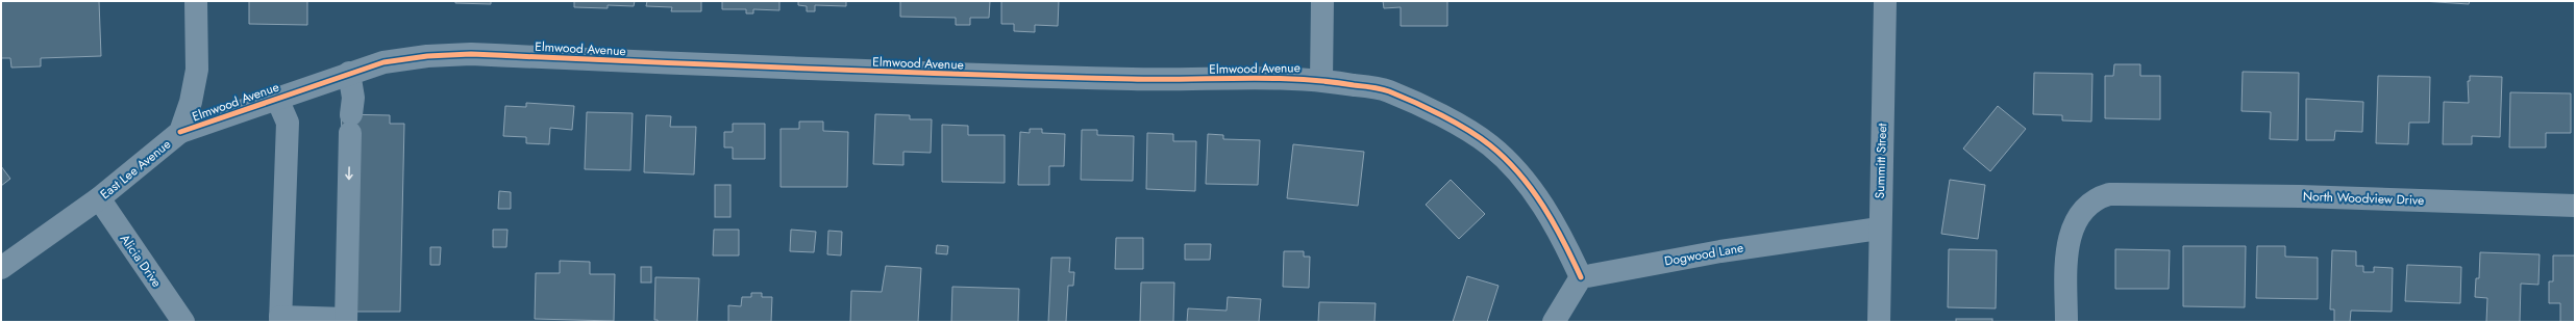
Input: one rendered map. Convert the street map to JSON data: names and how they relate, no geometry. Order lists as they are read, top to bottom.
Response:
{
  "streets": {
    "street": [
      "Elmwood Avenue",
      "Summitt Street",
      "East Lee Avenue",
      "North Woodview Drive",
      "Dogwood Lane",
      "Alicia Drive"
    ]
  },
  "crossings": [
    ["Elmwood Avenue", "East Lee Avenue"],
    ["Elmwood Avenue", "Dogwood Lane"],
    ["Summitt Street", "Dogwood Lane"],
    ["East Lee Avenue", "Alicia Drive"]
  ]
}
